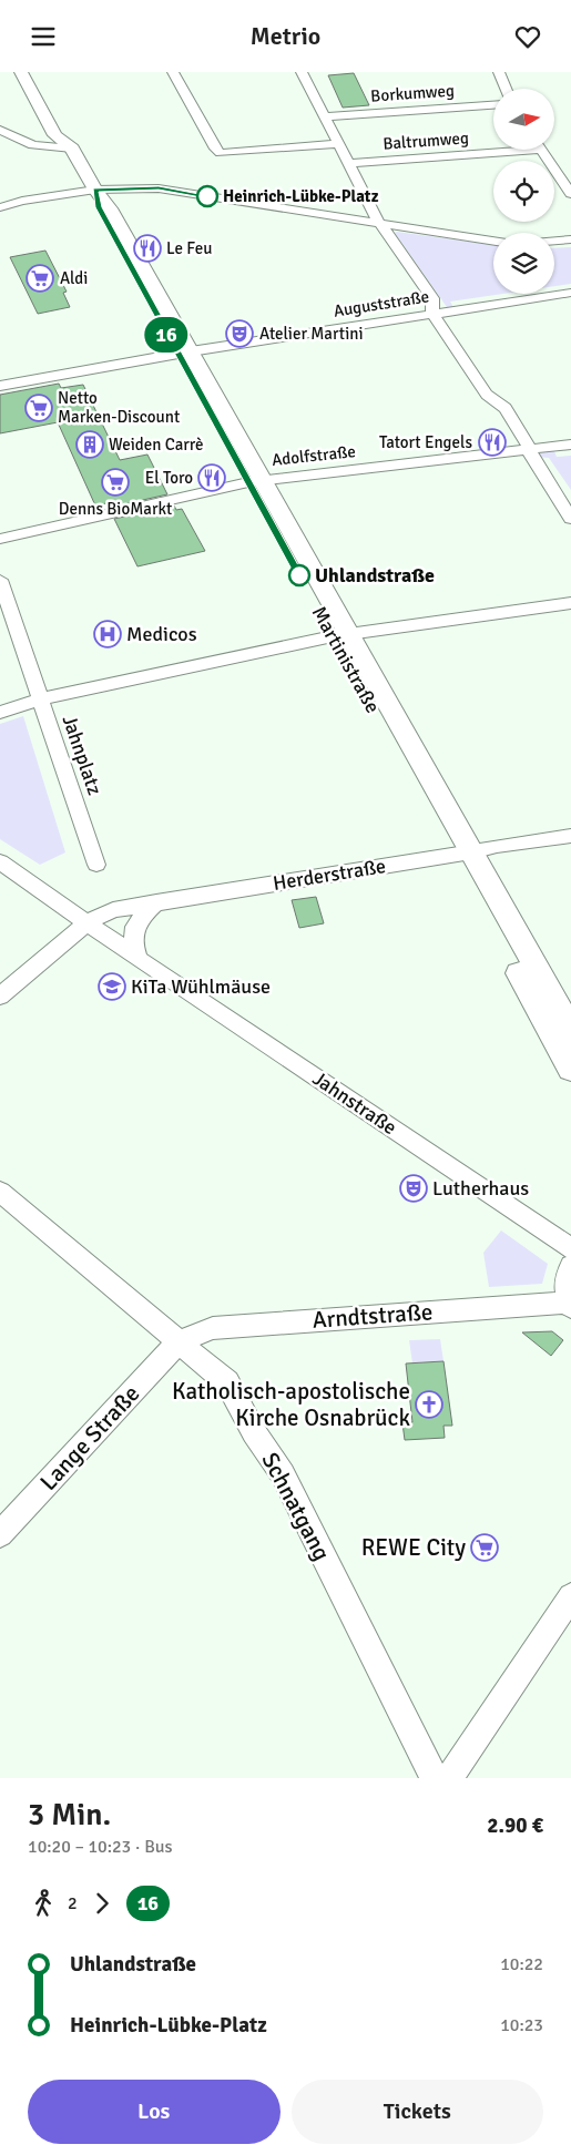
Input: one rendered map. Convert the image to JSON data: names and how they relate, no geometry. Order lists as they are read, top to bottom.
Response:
{
  "streets": {
    "main road": ["Martinistraße"],
    "street": [
      "Borkumweg",
      "Baltrumweg",
      "Auguststraße",
      "Adolfstraße",
      "Jahnplatz",
      "Herderstraße",
      "Jahnstraße",
      "Arndtstraße",
      "Lange Straße",
      "Schnatgang"
    ]
  },
  "crossings": [
    ["Auguststraße", "Martinistraße"],
    ["Adolfstraße", "Martinistraße"],
    ["Martinistraße", "Herderstraße"],
    ["Herderstraße", "Jahnstraße"],
    ["Arndtstraße", "Lange Straße"],
    ["Arndtstraße", "Schnatgang"],
    ["Lange Straße", "Schnatgang"]
  ],
  "places": {
    "other": ["Heinrich-Lübke-Platz", "Uhlandstraße"],
    "restaurant": ["Le Feu", "Tatort Engels", "El Toro"],
    "supermarket": [
      "Aldi",
      "Netto Marken-Discount",
      "Denns BioMarkt",
      "REWE City"
    ],
    "theatre": ["Atelier Martini", "Lutherhaus"],
    "building": ["Weiden Carrè"],
    "hospital": ["Medicos"],
    "school or university": ["KiTa Wühlmäuse"],
    "church": ["Katholisch-apostolische Kirche Osnabrück"]
  },
  "lines": ["bus line 16"],
  "north": "right",
  "page": {
    "header": "Metrio",
    "on_map": "16",
    "heading": ["3 Min.", "10:20 – 10:23 · Bus", "2.90 €"],
    "legs": ["2", "16"],
    "list": [
      {
        "name": "Uhlandstraße",
        "value": "10:22"
      },
      {
        "name": "Heinrich-Lübke-Platz",
        "value": "10:23"
      }
    ],
    "buttons": ["Los", "Tickets"]
  }
}
